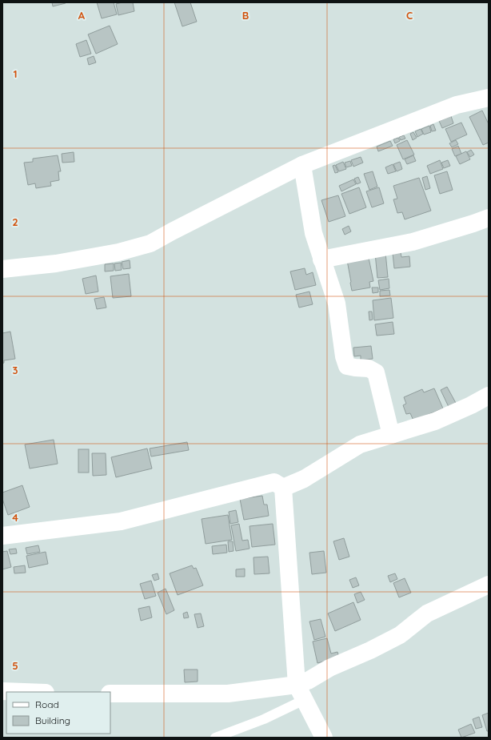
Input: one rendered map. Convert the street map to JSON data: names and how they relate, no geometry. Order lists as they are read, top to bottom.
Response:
{
  "legend": ["Road", "Building"],
  "grid": {
    "columns": ["A", "B", "C"],
    "rows": [
      "1",
      "2",
      "3",
      "4",
      "5"
    ]
  }
}
